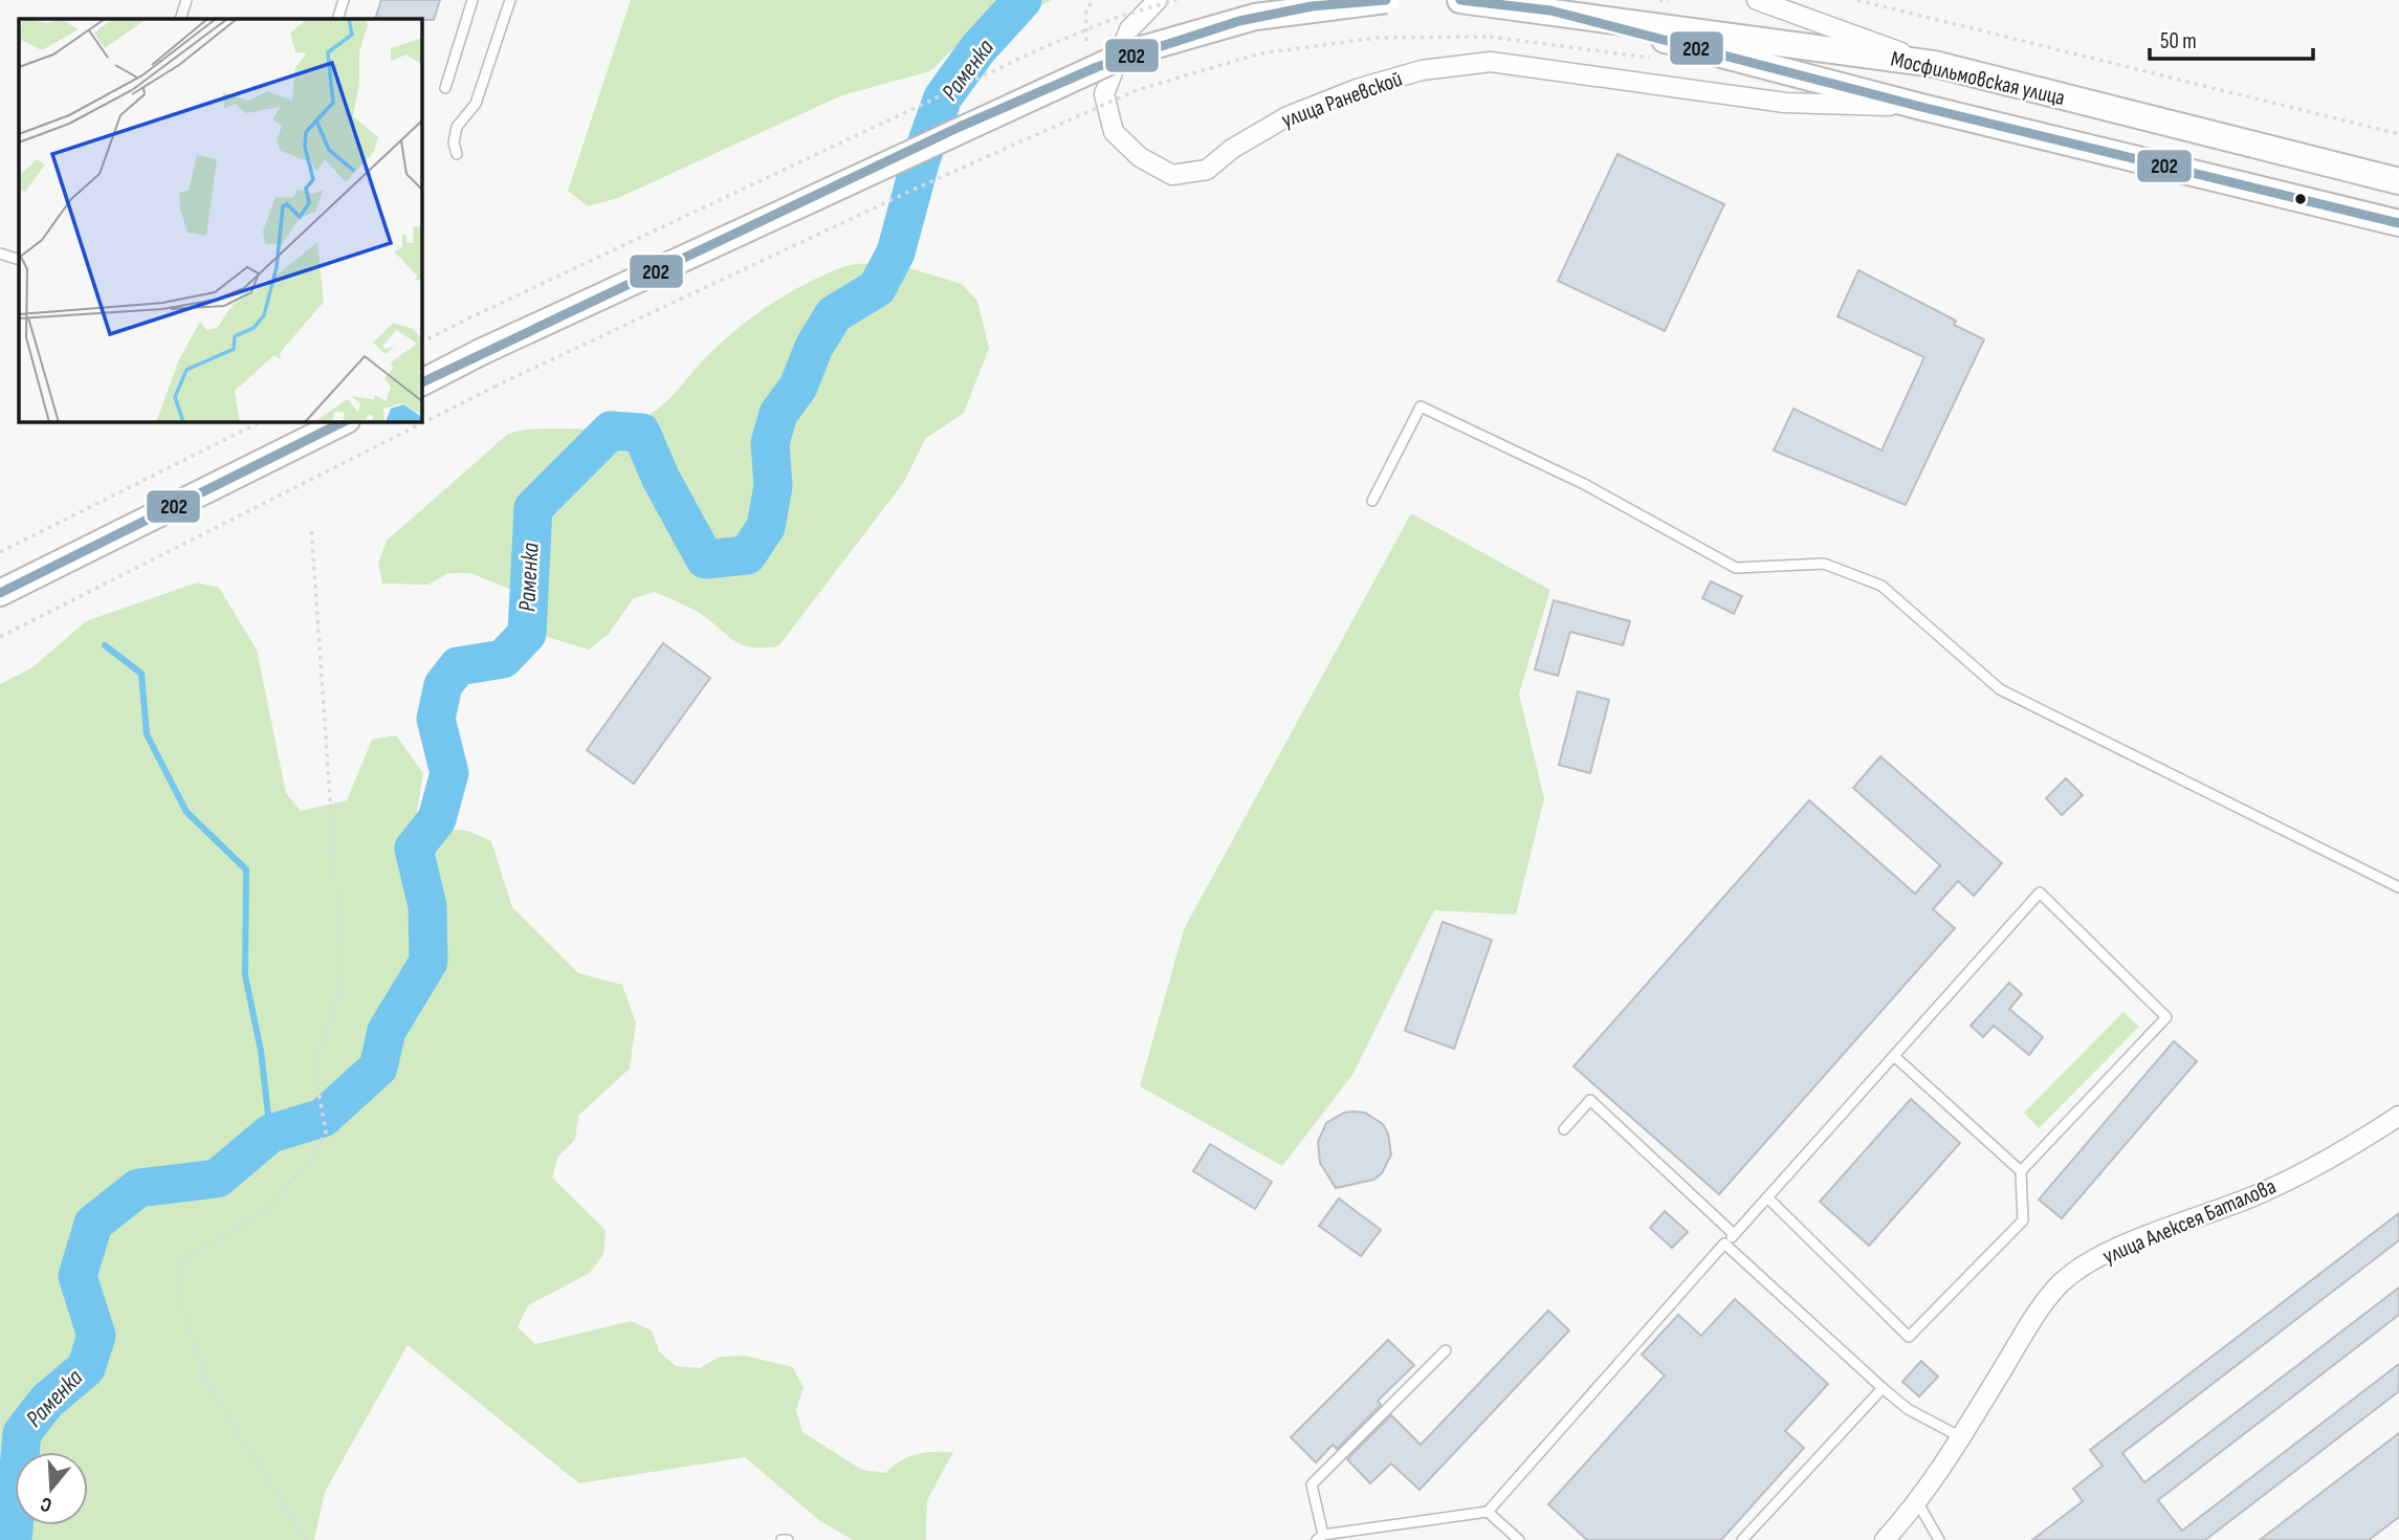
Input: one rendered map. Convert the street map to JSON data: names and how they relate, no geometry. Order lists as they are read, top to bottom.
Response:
{
  "streets": {
    "street": ["Мосфильмовская улица", "улица Раневской", "улица Алексея Баталова"]
  },
  "crossings": [
    ["Мосфильмовская улица", "улица Раневской"]
  ],
  "water": ["Раменка"],
  "lines": ["transit line 202"],
  "scale_bar": "50 m",
  "north": "bottom"
}
